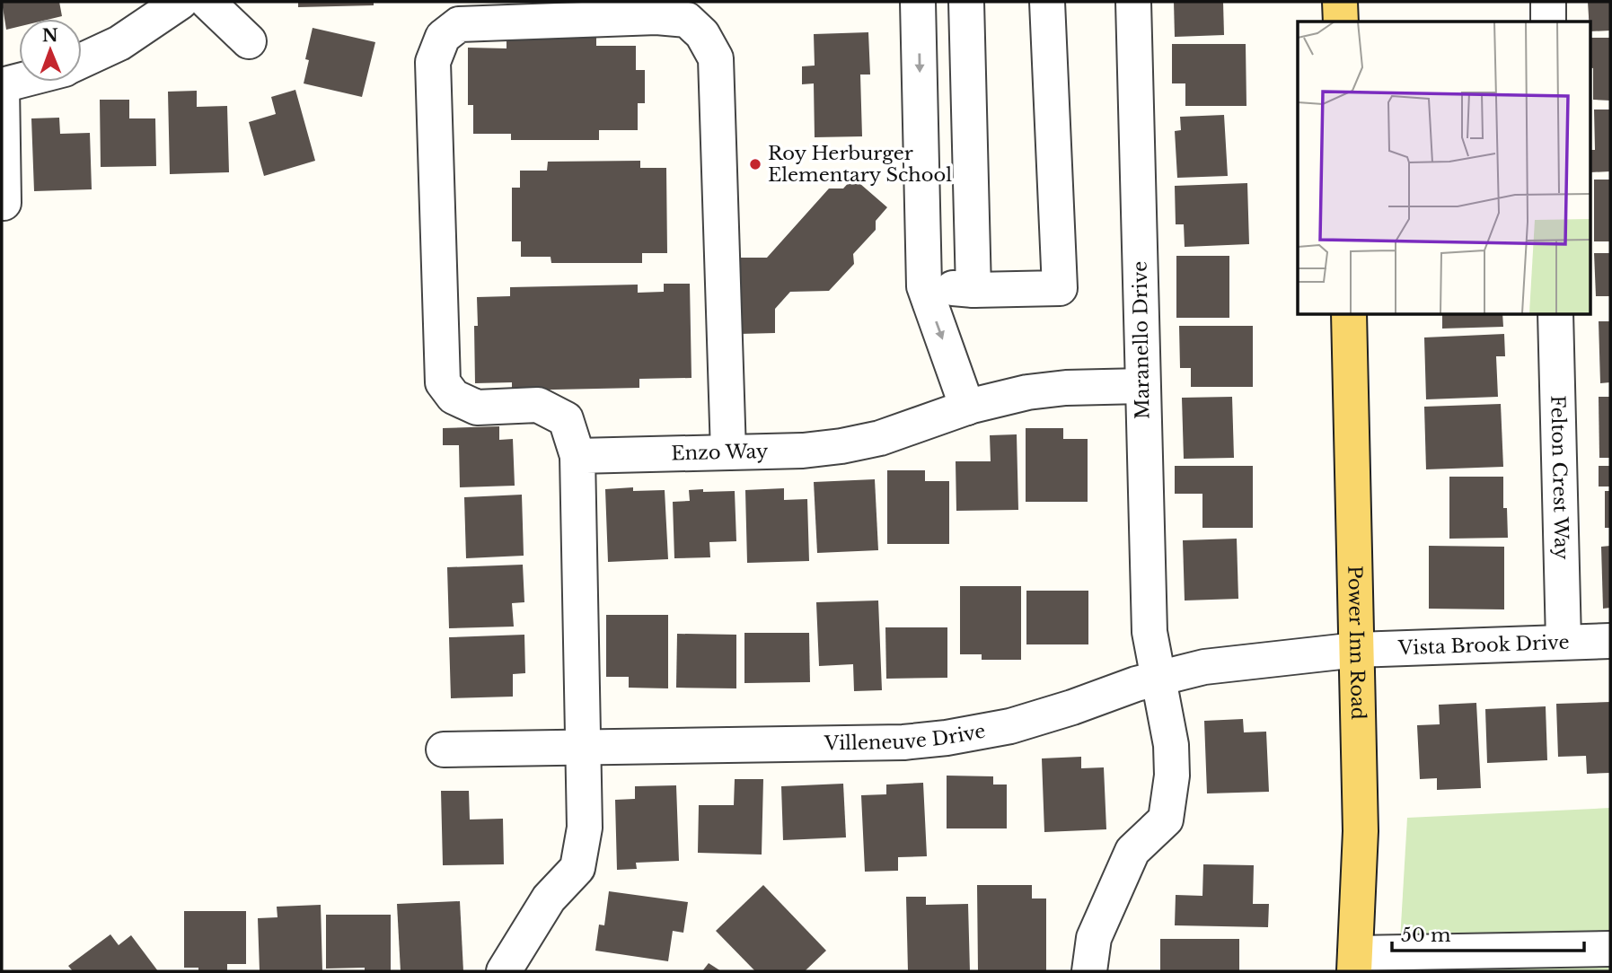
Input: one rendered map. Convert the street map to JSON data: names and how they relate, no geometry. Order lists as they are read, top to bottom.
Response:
{
  "streets": {
    "main road": ["Power Inn Road"],
    "street": [
      "Maranello Drive",
      "Enzo Way",
      "Felton Crest Way",
      "Vista Brook Drive",
      "Villeneuve Drive"
    ]
  },
  "crossings": [
    ["Maranello Drive", "Enzo Way"],
    ["Maranello Drive", "Villeneuve Drive"],
    ["Felton Crest Way", "Vista Brook Drive"],
    ["Power Inn Road", "Vista Brook Drive"],
    ["Power Inn Road", "Villeneuve Drive"],
    ["Vista Brook Drive", "Villeneuve Drive"]
  ],
  "places": ["Roy Herburger Elementary School"],
  "scale_bar": "50 m",
  "north": "top"
}
